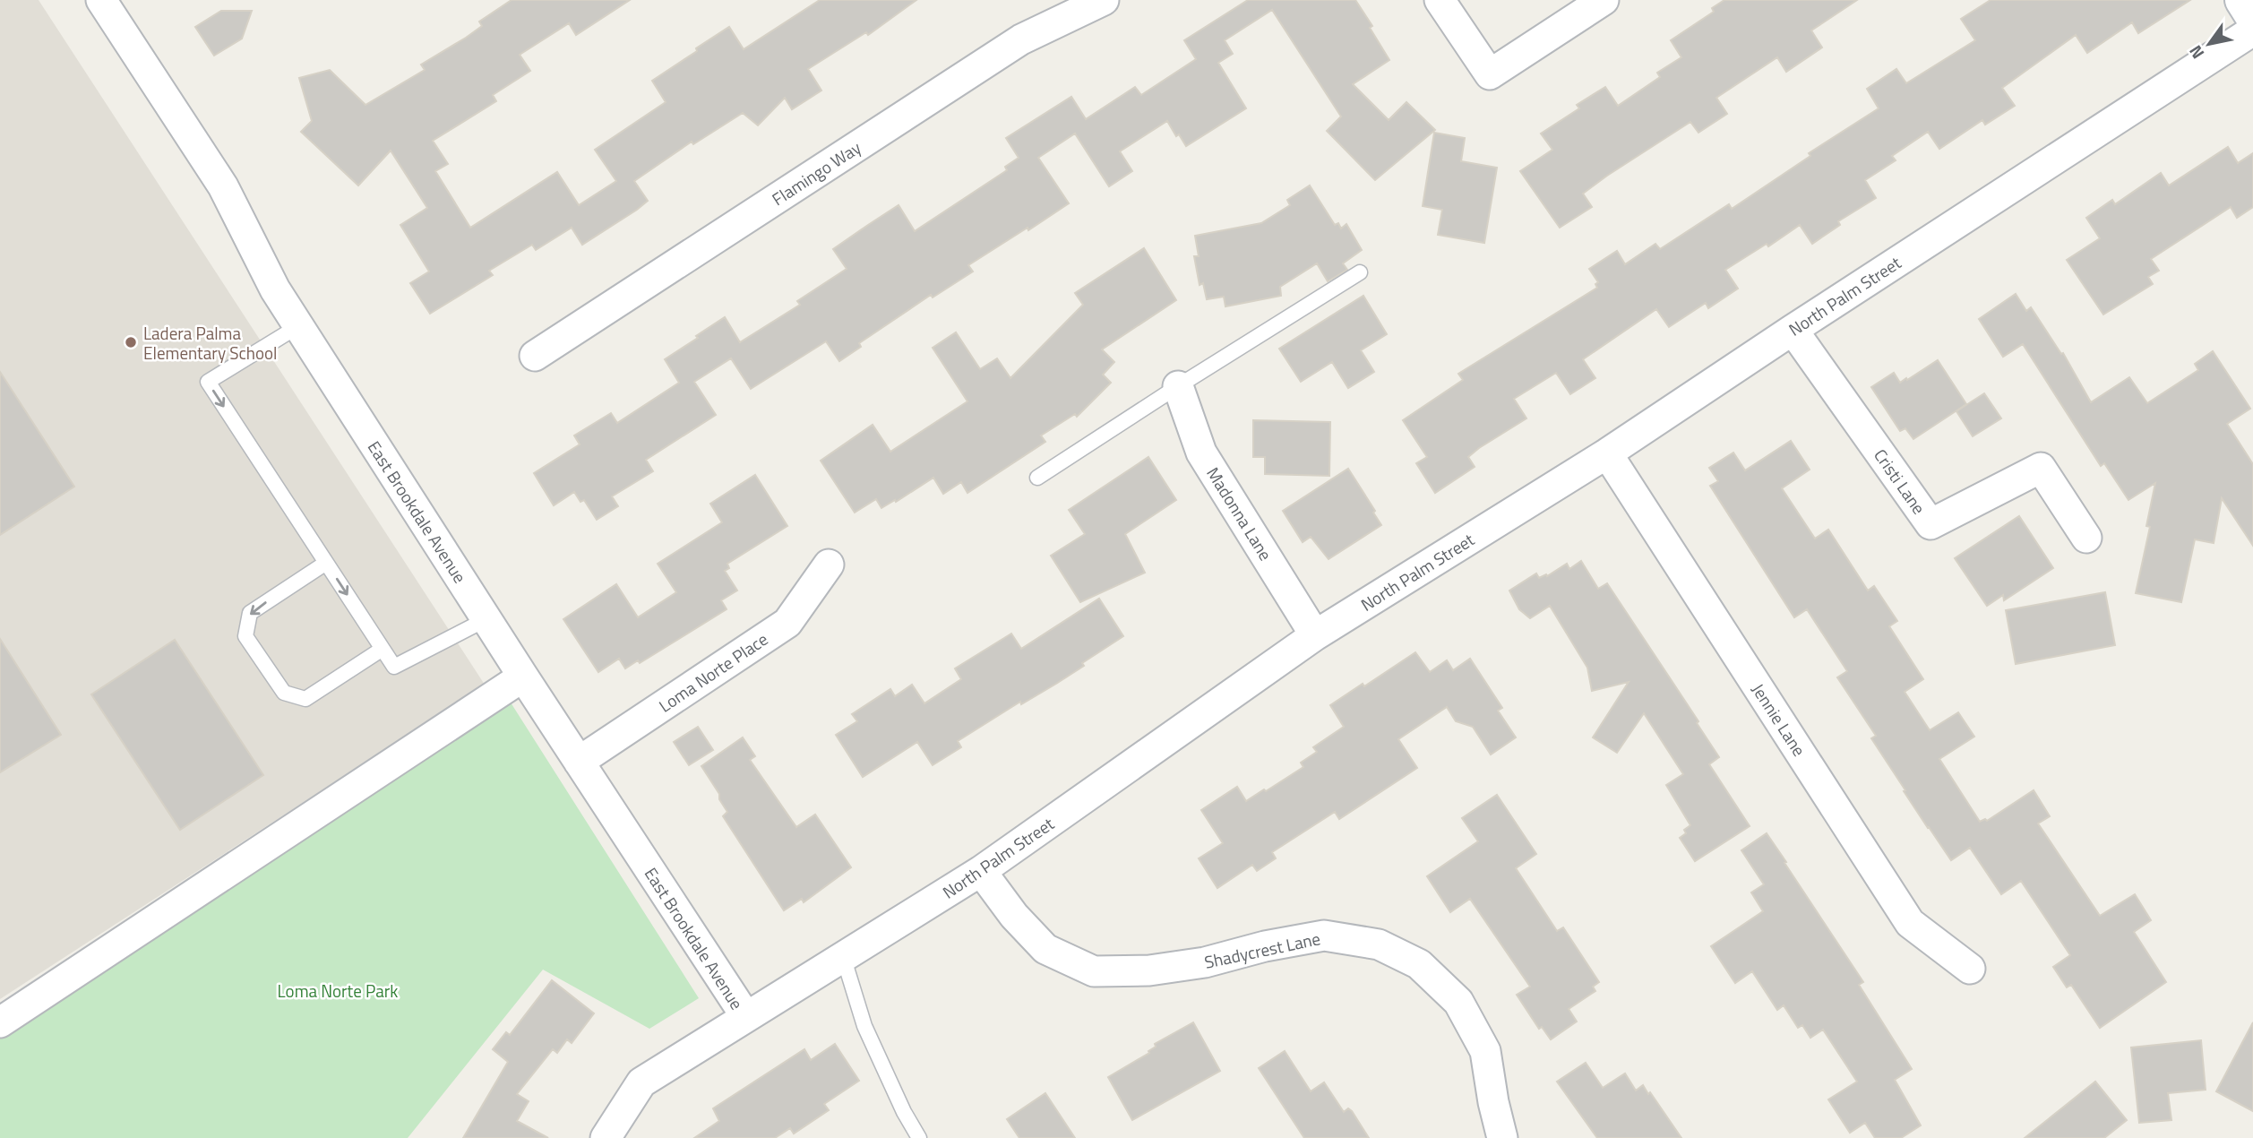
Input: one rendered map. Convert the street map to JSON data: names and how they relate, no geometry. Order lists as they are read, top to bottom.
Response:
{
  "streets": {
    "street": [
      "Flamingo Way",
      "North Palm Street",
      "Cristi Lane",
      "East Brookdale Avenue",
      "Madonna Lane",
      "Loma Norte Place",
      "Jennie Lane",
      "Shadycrest Lane"
    ]
  },
  "crossings": [
    ["North Palm Street", "Cristi Lane"],
    ["North Palm Street", "East Brookdale Avenue"],
    ["North Palm Street", "Madonna Lane"],
    ["North Palm Street", "Jennie Lane"],
    ["North Palm Street", "Shadycrest Lane"],
    ["East Brookdale Avenue", "Loma Norte Place"]
  ],
  "parks": ["Loma Norte Park"],
  "places": ["Ladera Palma Elementary School"],
  "north": "bottom left"
}
